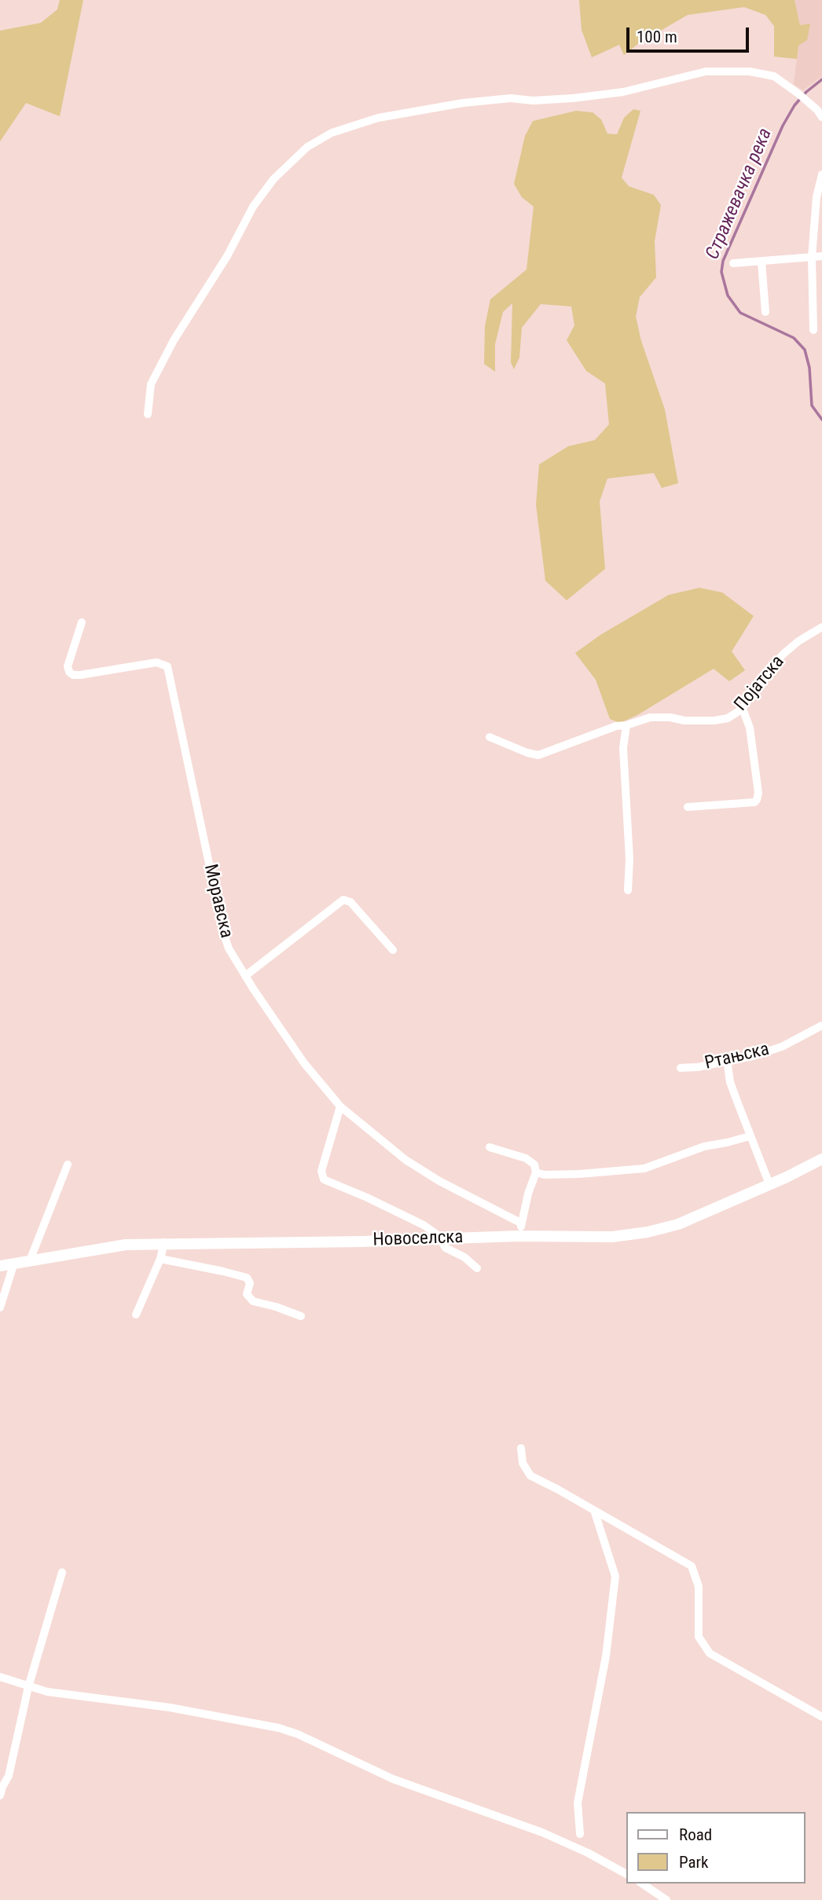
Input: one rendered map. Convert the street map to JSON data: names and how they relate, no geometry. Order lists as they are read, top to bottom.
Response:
{
  "streets": {
    "street": [
      "Појатска",
      "Моравска",
      "Ртањска",
      "Новоселска"
    ]
  },
  "water": ["Стражевачка река"],
  "legend": ["Road", "Park"],
  "scale_bar": "100 m"
}
